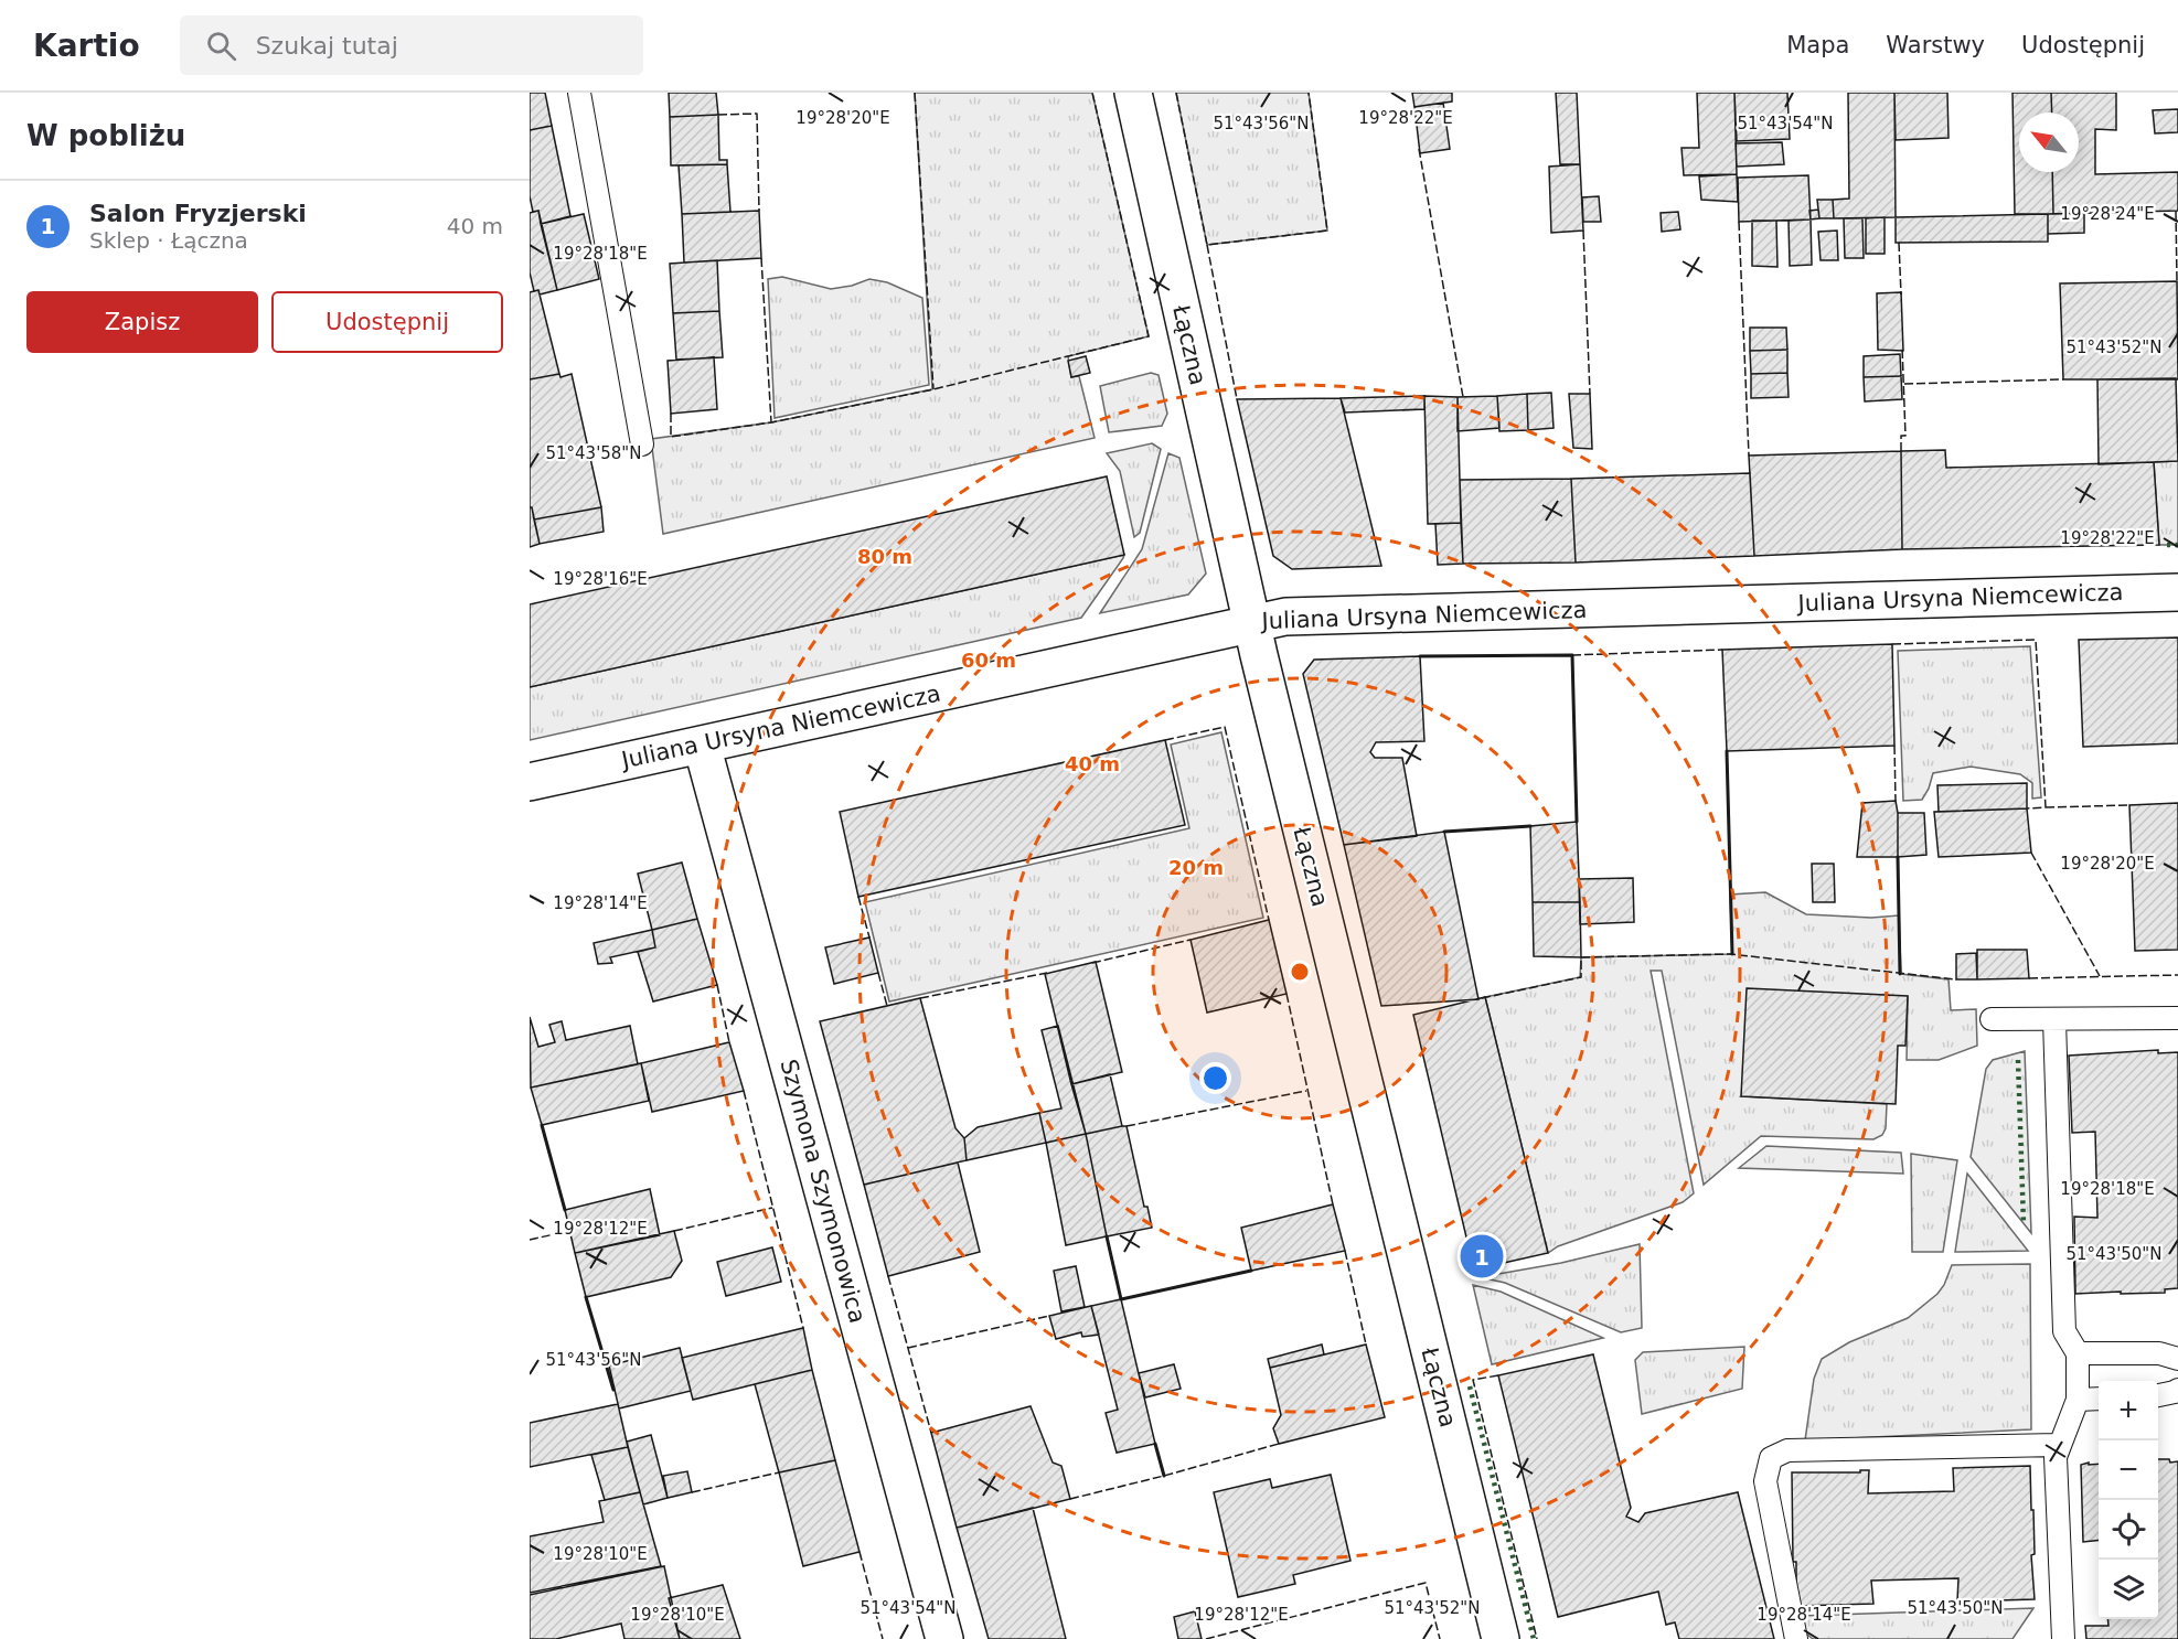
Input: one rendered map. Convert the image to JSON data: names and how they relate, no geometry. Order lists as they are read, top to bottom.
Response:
{
  "streets": {
    "street": ["Łączna", "Juliana Ursyna Niemcewicza", "Szymona Szymonowica"]
  },
  "crossings": [
    ["Łączna", "Juliana Ursyna Niemcewicza"],
    ["Juliana Ursyna Niemcewicza", "Szymona Szymonowica"]
  ],
  "north": "top left",
  "page": {
    "header": "Kartio",
    "search": "Szukaj tutaj",
    "nav": ["Mapa", "Warstwy", "Udostępnij"],
    "heading": "W pobliżu",
    "list": [
      {
        "mark": "1",
        "name": "Salon Fryzjerski",
        "note": "Sklep · Łączna",
        "value": "40 m"
      }
    ],
    "buttons": ["Zapisz", "Udostępnij"],
    "pins": "1",
    "map_buttons": ["+", "−"]
  },
  "coordinates": [
    "19°28'20\"E",
    "19°28'22\"E",
    "51°43'56\"N",
    "51°43'54\"N",
    "19°28'24\"E",
    "19°28'18\"E",
    "51°43'52\"N",
    "51°43'58\"N",
    "19°28'16\"E",
    "19°28'14\"E",
    "19°28'12\"E",
    "51°43'50\"N",
    "19°28'10\"E"
  ],
  "rings": [
    "80 m",
    "60 m",
    "40 m",
    "20 m"
  ]
}
